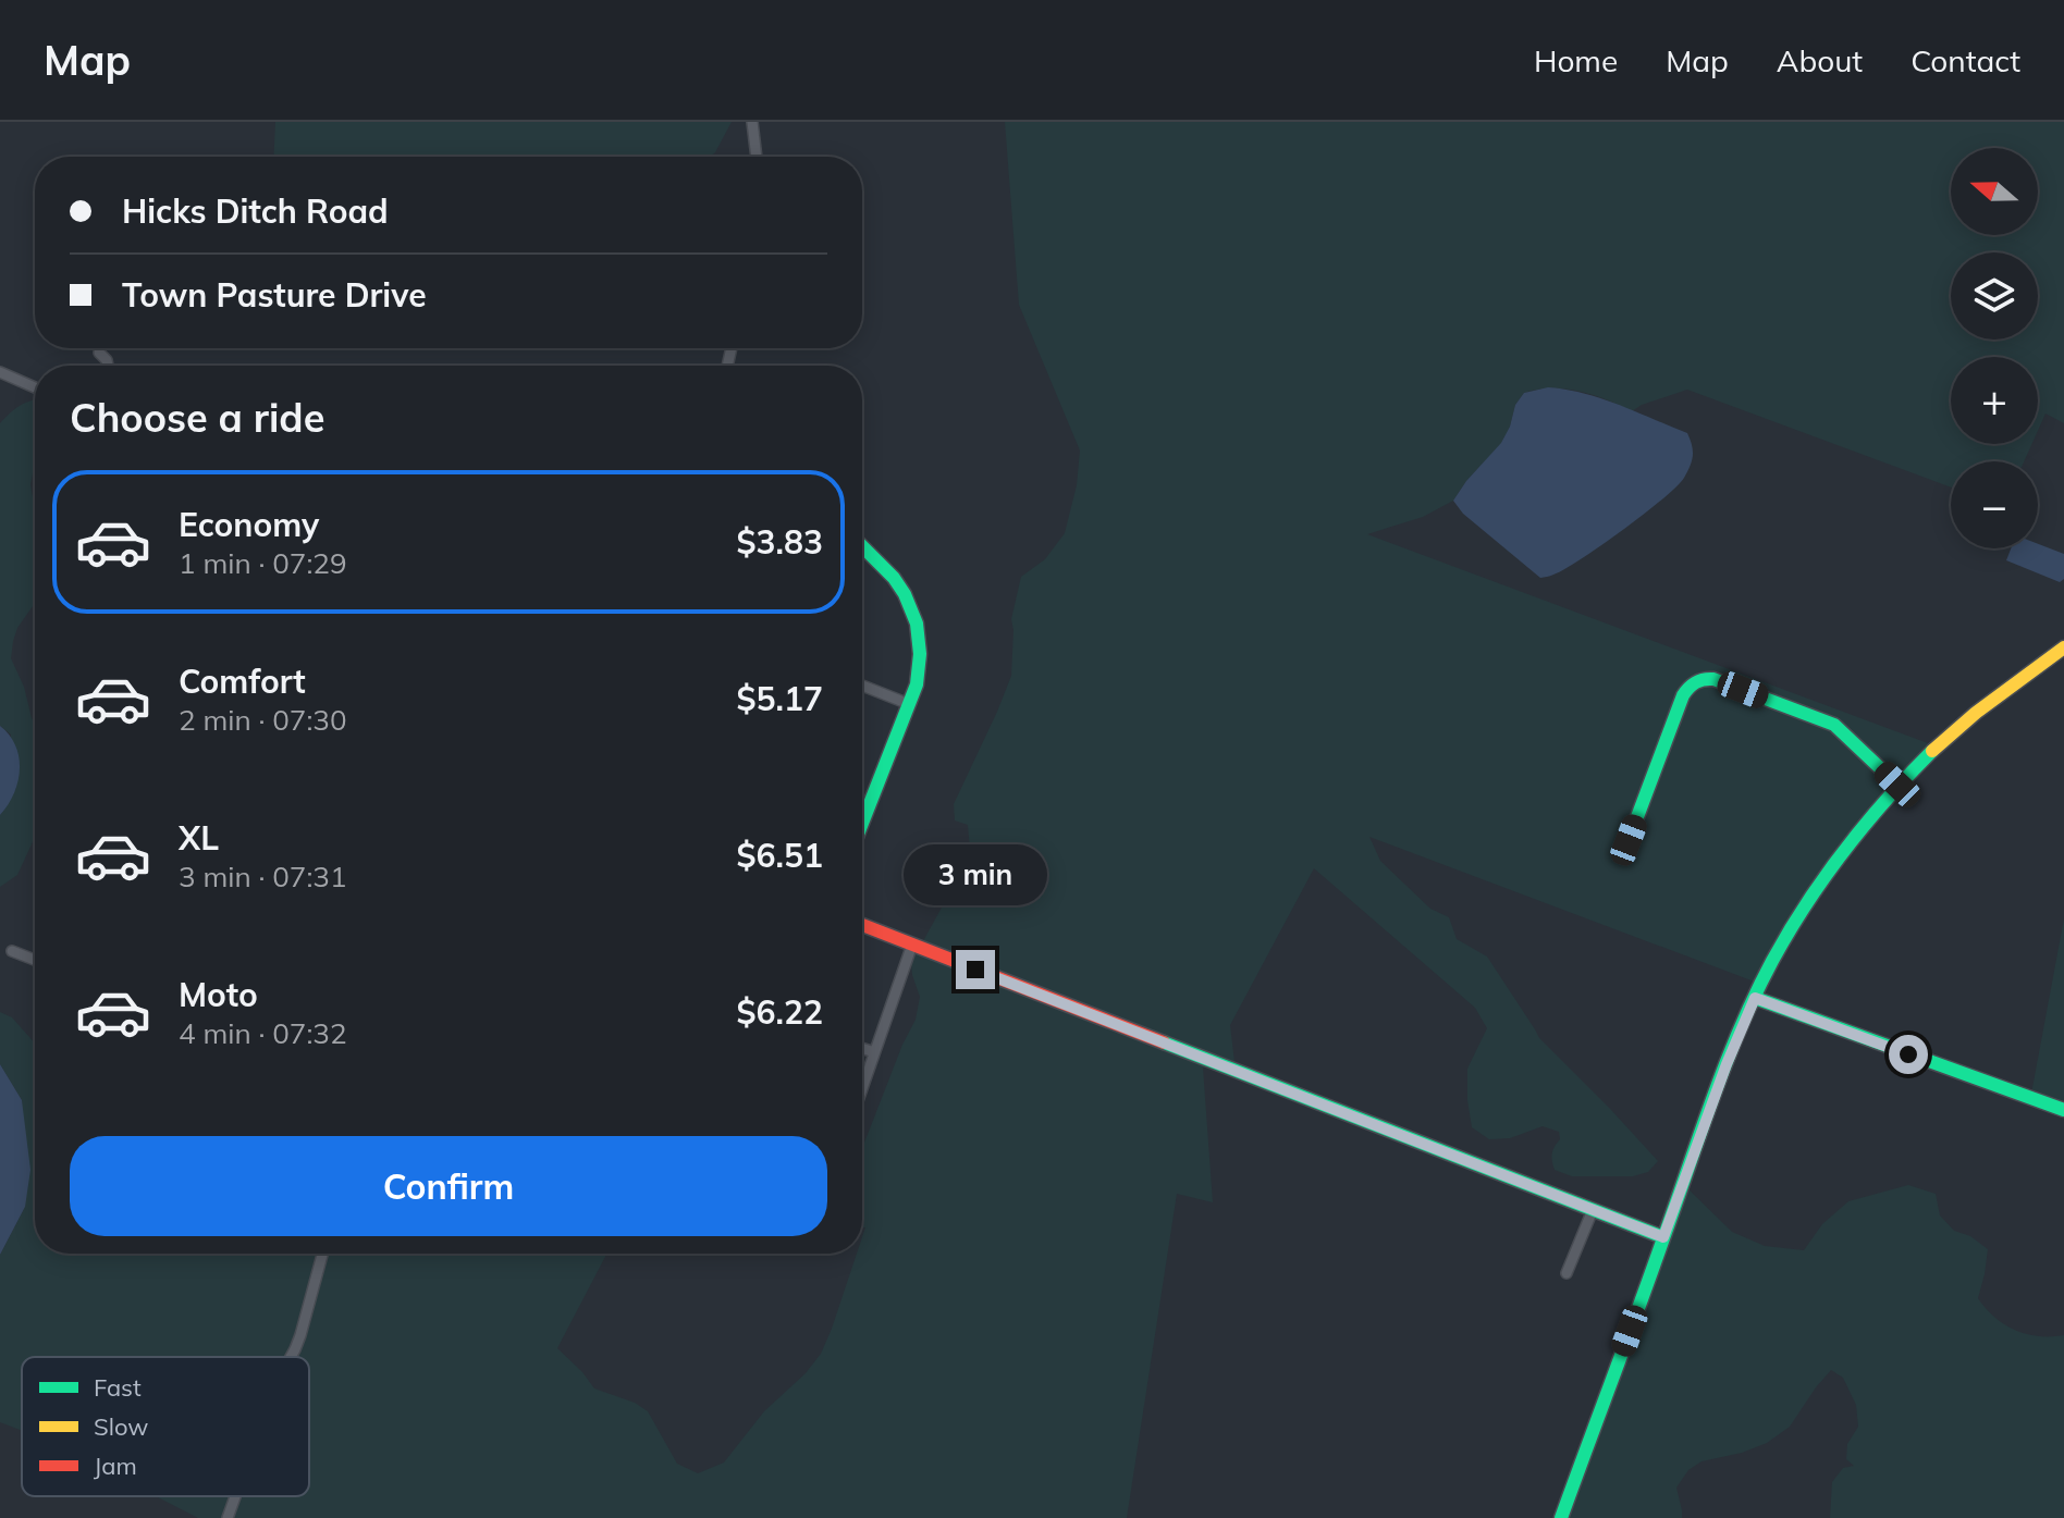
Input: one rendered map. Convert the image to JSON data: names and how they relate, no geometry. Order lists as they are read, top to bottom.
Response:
{
  "legend": ["Fast", "Slow", "Jam"],
  "north": "left",
  "page": {
    "header": "Map",
    "nav": [
      "Home",
      "Map",
      "About",
      "Contact"
    ],
    "map_buttons": ["+", "−"],
    "banner": ["Hicks Ditch Road", "Town Pasture Drive"],
    "heading": "Choose a ride",
    "list": [
      {
        "name": "Economy",
        "note": "1 min · 07:29",
        "value": "$3.83"
      },
      {
        "name": "Comfort",
        "note": "2 min · 07:30",
        "value": "$5.17"
      },
      {
        "name": "XL",
        "note": "3 min · 07:31",
        "value": "$6.51"
      },
      {
        "name": "Moto",
        "note": "4 min · 07:32",
        "value": "$6.22"
      }
    ],
    "bubble": "3 min",
    "buttons": "Confirm"
  }
}
